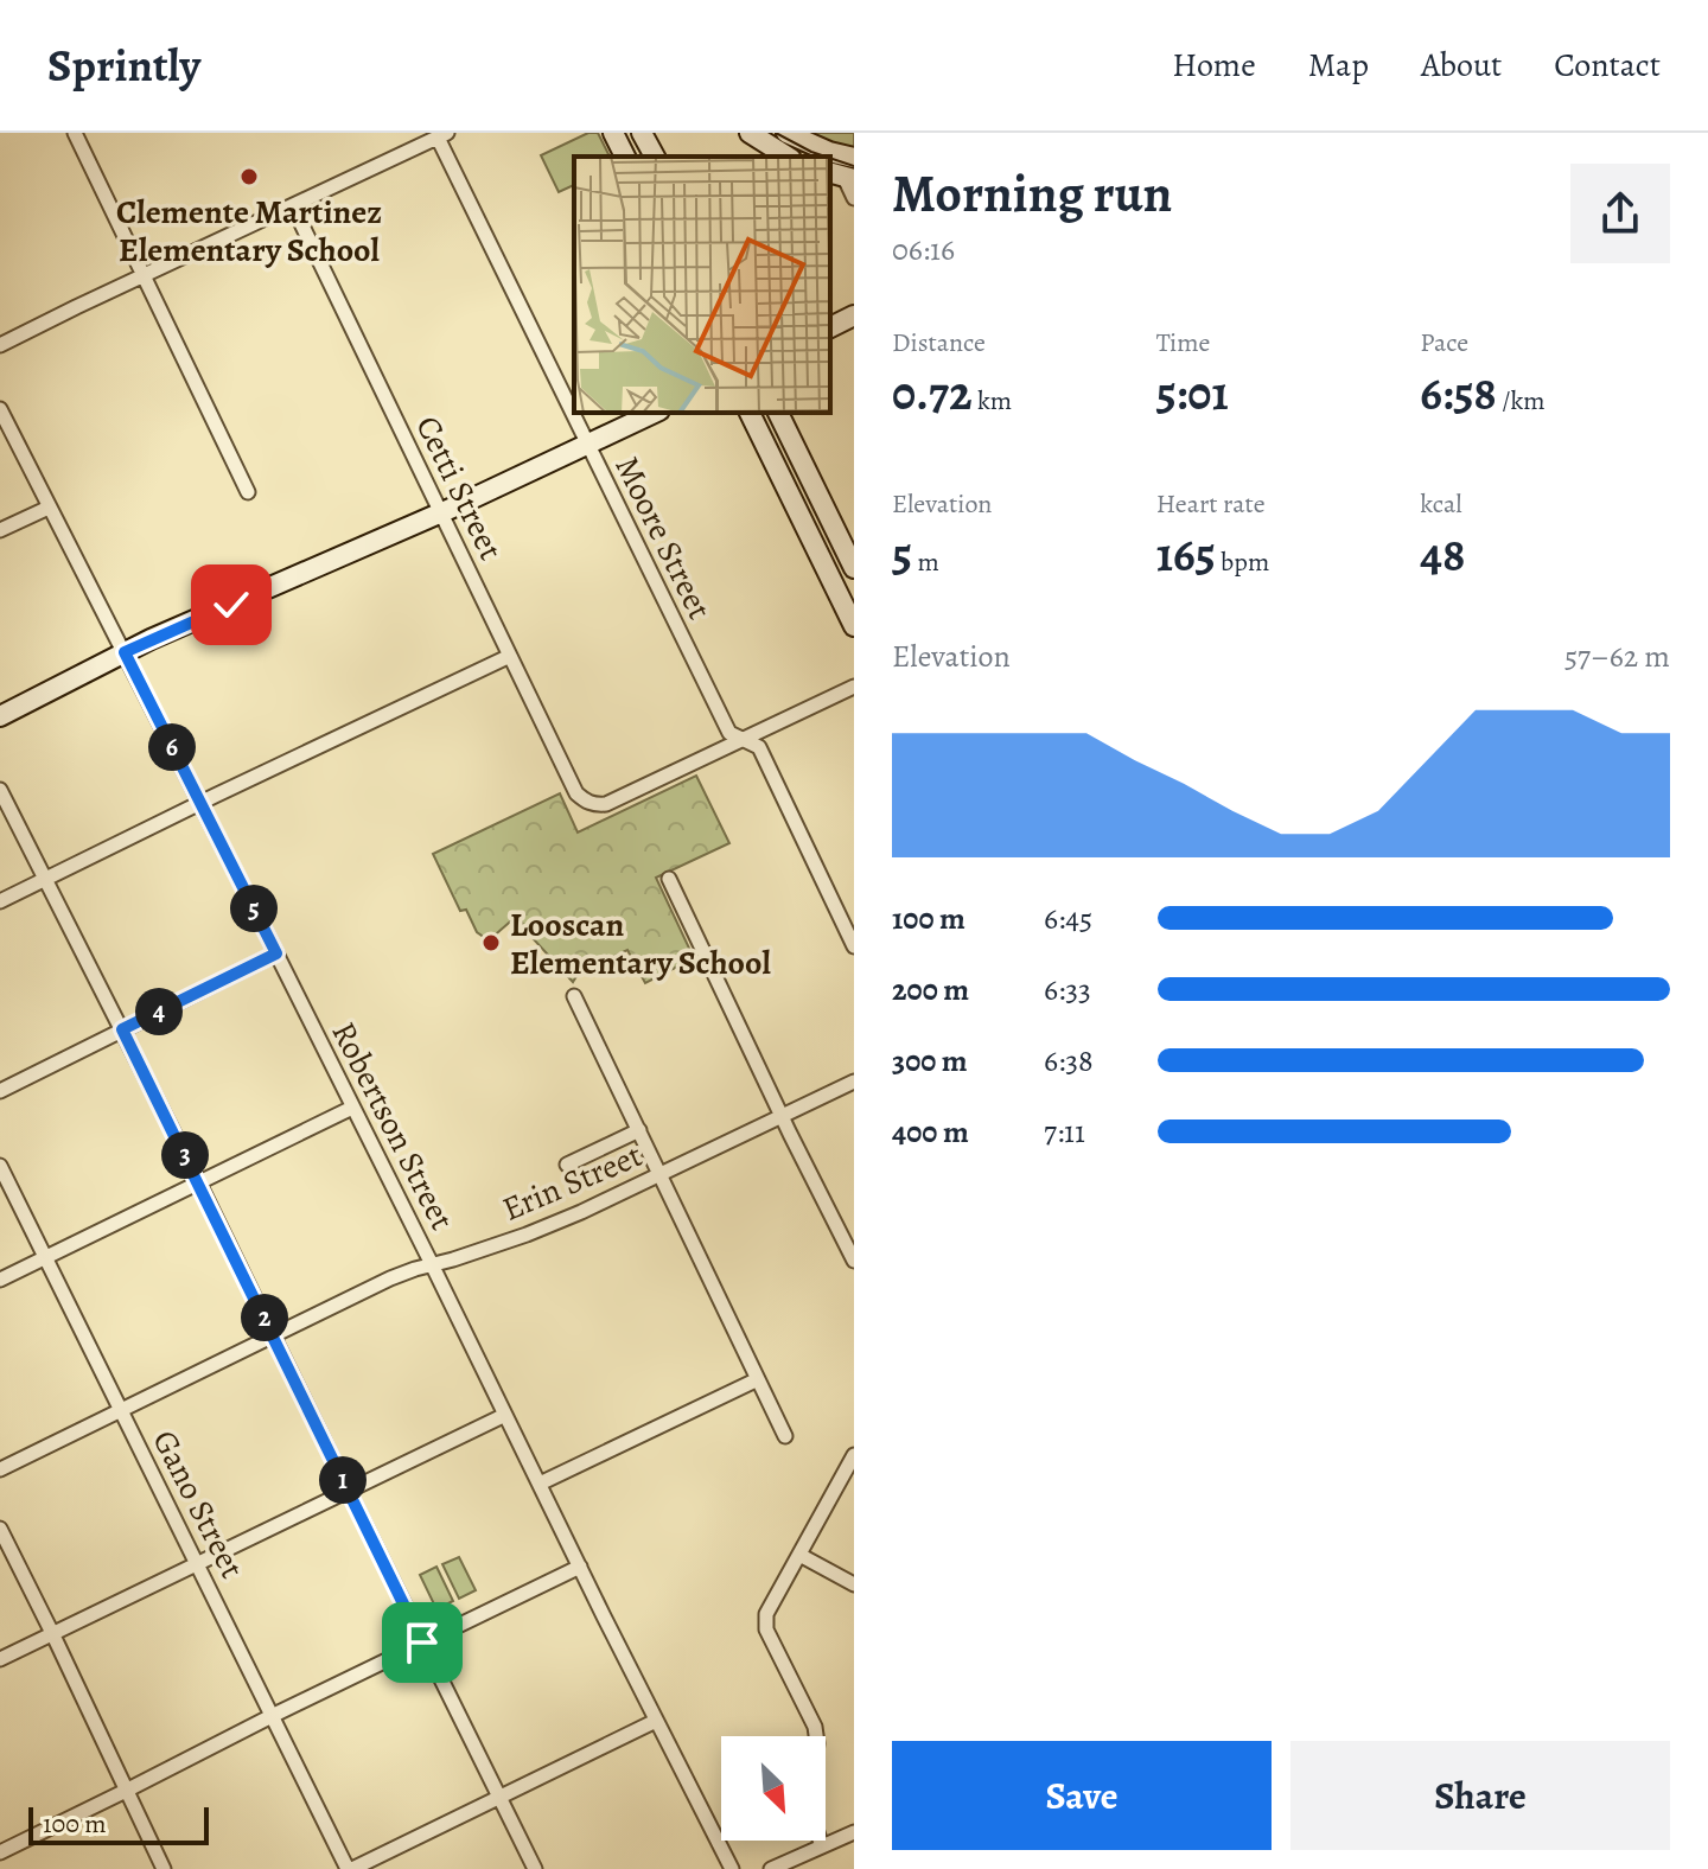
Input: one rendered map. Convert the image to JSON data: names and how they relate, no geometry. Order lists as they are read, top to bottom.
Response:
{
  "streets": {
    "street": [
      "Cetti Street",
      "Moore Street",
      "Robertson Street",
      "Erin Street",
      "Gano Street"
    ]
  },
  "crossings": [
    ["Cetti Street", "Moore Street"],
    ["Robertson Street", "Erin Street"],
    ["Erin Street", "Gano Street"]
  ],
  "places": ["Clemente Martinez Elementary School", "Looscan Elementary School"],
  "scale_bar": "100 m",
  "north": "bottom right",
  "page": {
    "header": "Sprintly",
    "nav": [
      "Home",
      "Map",
      "About",
      "Contact"
    ],
    "heading": ["Morning run", "06:16"],
    "stats": [
      ["Distance", "0.72 km"],
      ["Time", "5:01"],
      ["Pace", "6:58 /km"],
      ["Elevation", "5 m"],
      ["Heart rate", "165 bpm"],
      ["kcal", "48"]
    ],
    "chart": ["Elevation", "57–62 m"],
    "pins": [
      "6",
      "5",
      "4",
      "3",
      "2",
      "1"
    ],
    "list": [
      {
        "name": "100 m",
        "note": "6:45"
      },
      {
        "name": "200 m",
        "note": "6:33"
      },
      {
        "name": "300 m",
        "note": "6:38"
      },
      {
        "name": "400 m",
        "note": "7:11"
      }
    ],
    "buttons": ["Save", "Share"],
    "scale": "100 m"
  }
}
